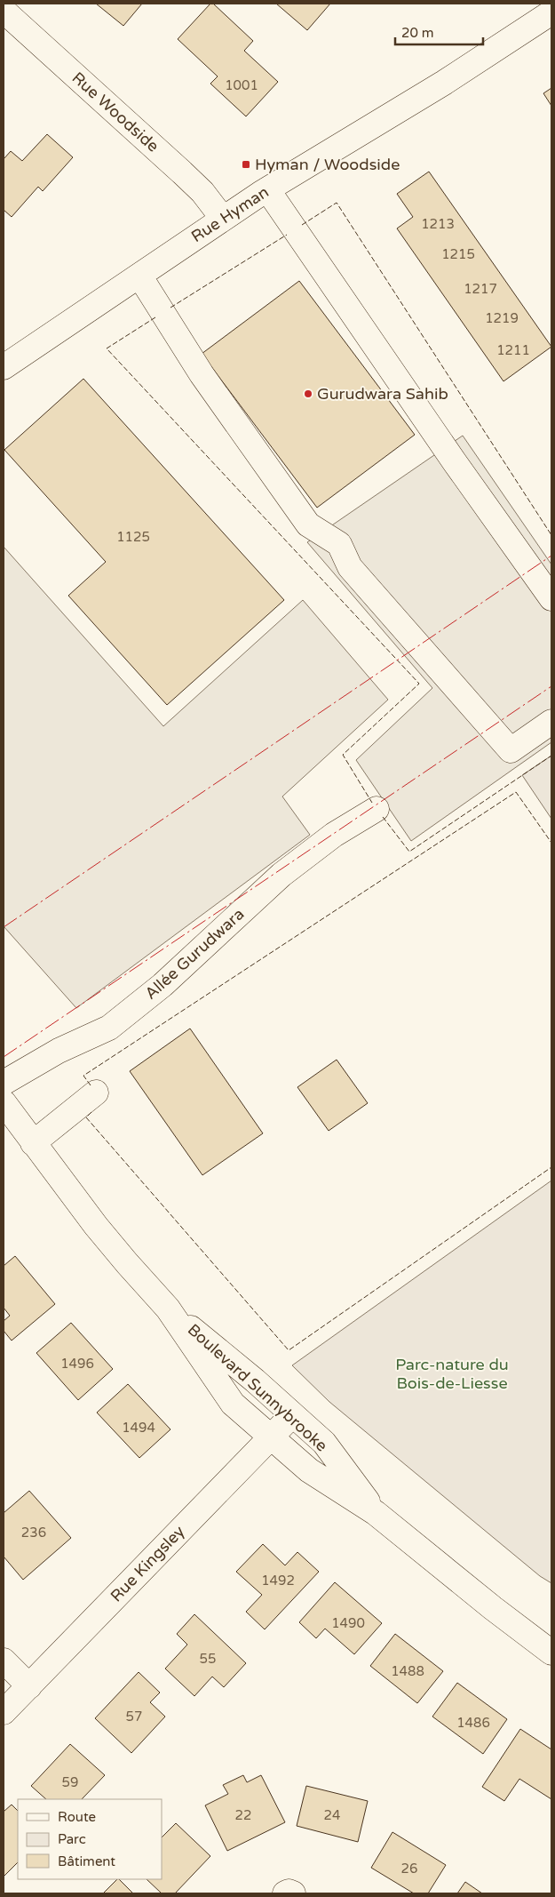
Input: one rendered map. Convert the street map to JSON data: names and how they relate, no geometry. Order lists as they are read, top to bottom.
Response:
{
  "streets": {
    "street": [
      "Rue Woodside",
      "Rue Hyman",
      "Allée Gurudwara",
      "Boulevard Sunnybrooke",
      "Rue Kingsley"
    ]
  },
  "crossings": [
    ["Rue Woodside", "Rue Hyman"],
    ["Boulevard Sunnybrooke", "Rue Kingsley"]
  ],
  "parks": ["Parc-nature du Bois-de-Liesse"],
  "places": {
    "transit": ["Hyman / Woodside"],
    "other": ["Gurudwara Sahib"]
  },
  "house_numbers": [
    "1001",
    "1213",
    "1215",
    "1217",
    "1219",
    "1211",
    "1125",
    "1496",
    "1494",
    "236",
    "1492",
    "1490",
    "55",
    "1488",
    "57",
    "1486",
    "59",
    "22",
    "24",
    "26"
  ],
  "legend": ["Route", "Parc", "Bâtiment"],
  "scale_bar": "20 m"
}
